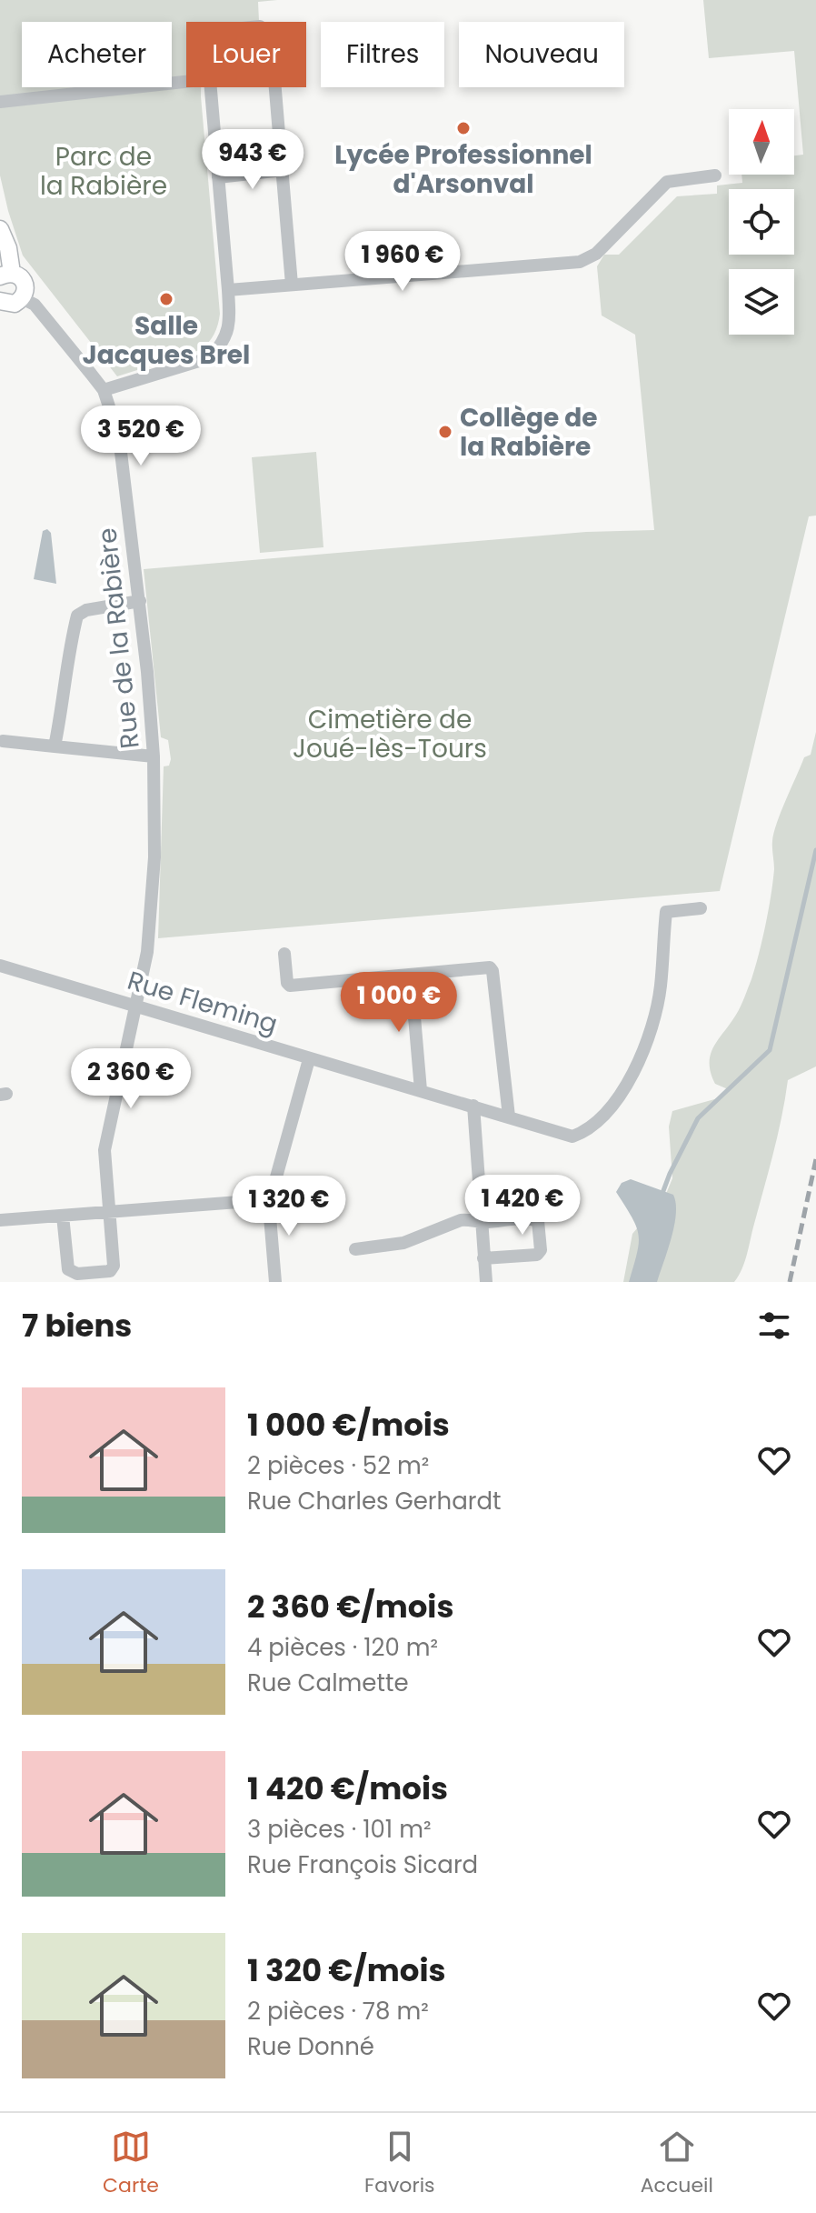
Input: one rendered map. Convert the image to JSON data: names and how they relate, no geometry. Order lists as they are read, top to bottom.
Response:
{
  "streets": {
    "street": ["Rue de la Rabière", "Rue Fleming"]
  },
  "crossings": [
    ["Rue de la Rabière", "Rue Fleming"]
  ],
  "parks": ["Parc de la Rabière", "Cimetière de Joué-lès-Tours"],
  "places": ["Lycée Professionnel d'Arsonval", "Salle Jacques Brel", "Collège de la Rabière"],
  "north": "top",
  "page": {
    "chip": [
      "Acheter",
      "Louer",
      "Filtres",
      "Nouveau"
    ],
    "price": [
      "943 €",
      "1 960 €",
      "3 520 €",
      "1 000 €",
      "2 360 €",
      "1 420 €",
      "1 320 €"
    ],
    "heading": "7 biens",
    "list": [
      {
        "name": "1 000 €/mois",
        "note": "2 pièces · 52 m² · Rue Charles Gerhardt"
      },
      {
        "name": "2 360 €/mois",
        "note": "4 pièces · 120 m² · Rue Calmette"
      },
      {
        "name": "1 420 €/mois",
        "note": "3 pièces · 101 m² · Rue François Sicard"
      },
      {
        "name": "1 320 €/mois",
        "note": "2 pièces · 78 m² · Rue Donné"
      }
    ],
    "tabs": ["Carte", "Favoris", "Accueil"]
  }
}
